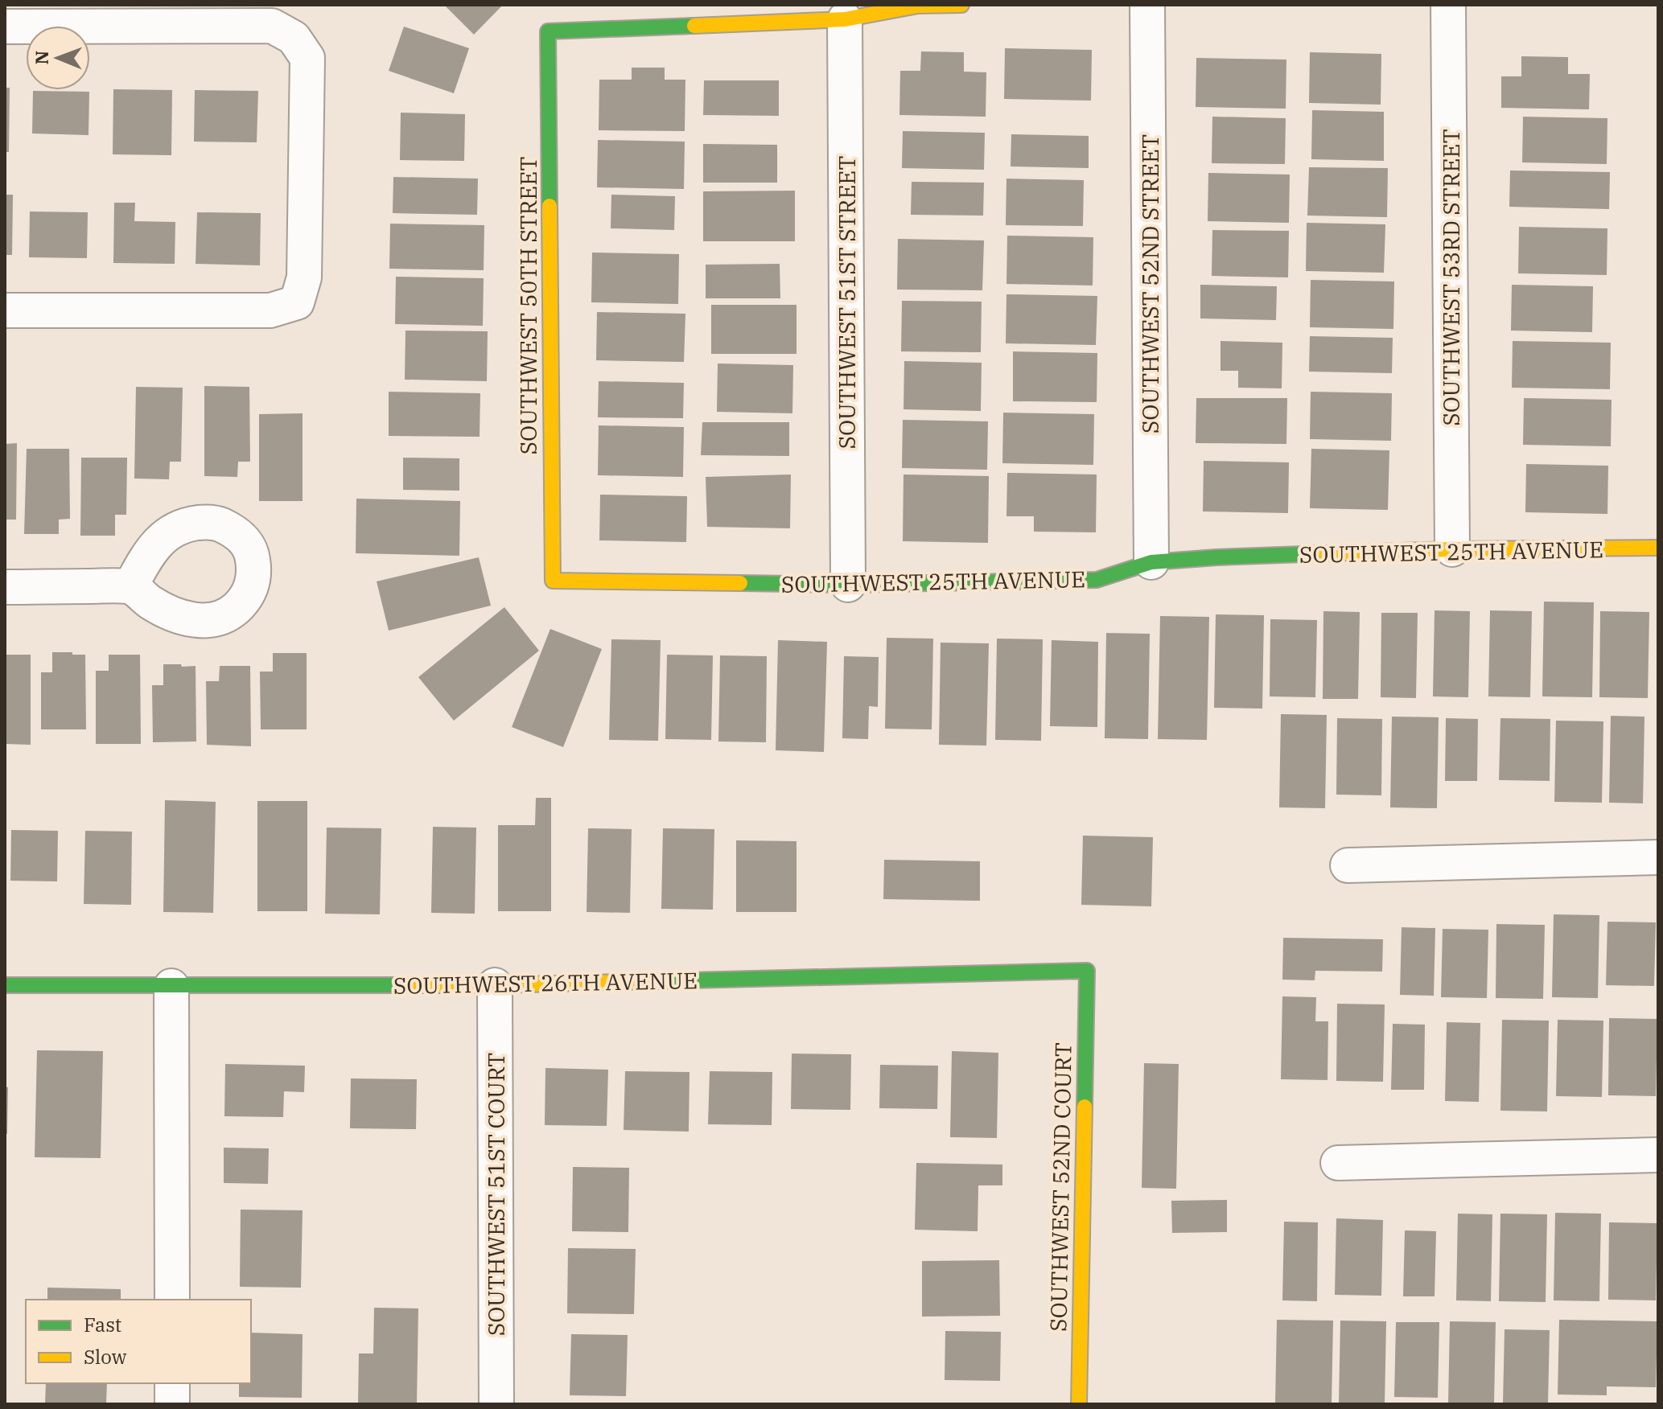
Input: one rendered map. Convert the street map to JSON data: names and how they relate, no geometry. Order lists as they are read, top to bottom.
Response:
{
  "streets": {
    "street": [
      "SOUTHWEST 53RD STREET",
      "SOUTHWEST 52ND STREET",
      "SOUTHWEST 51ST STREET",
      "SOUTHWEST 50TH STREET",
      "SOUTHWEST 25TH AVENUE",
      "SOUTHWEST 26TH AVENUE",
      "SOUTHWEST 52ND COURT",
      "SOUTHWEST 51ST COURT"
    ]
  },
  "crossings": [
    ["SOUTHWEST 53RD STREET", "SOUTHWEST 25TH AVENUE"],
    ["SOUTHWEST 52ND STREET", "SOUTHWEST 25TH AVENUE"],
    ["SOUTHWEST 51ST STREET", "SOUTHWEST 50TH STREET"],
    ["SOUTHWEST 51ST STREET", "SOUTHWEST 25TH AVENUE"],
    ["SOUTHWEST 50TH STREET", "SOUTHWEST 25TH AVENUE"],
    ["SOUTHWEST 26TH AVENUE", "SOUTHWEST 52ND COURT"],
    ["SOUTHWEST 26TH AVENUE", "SOUTHWEST 51ST COURT"]
  ],
  "legend": ["Fast", "Slow"],
  "north": "left"
}
